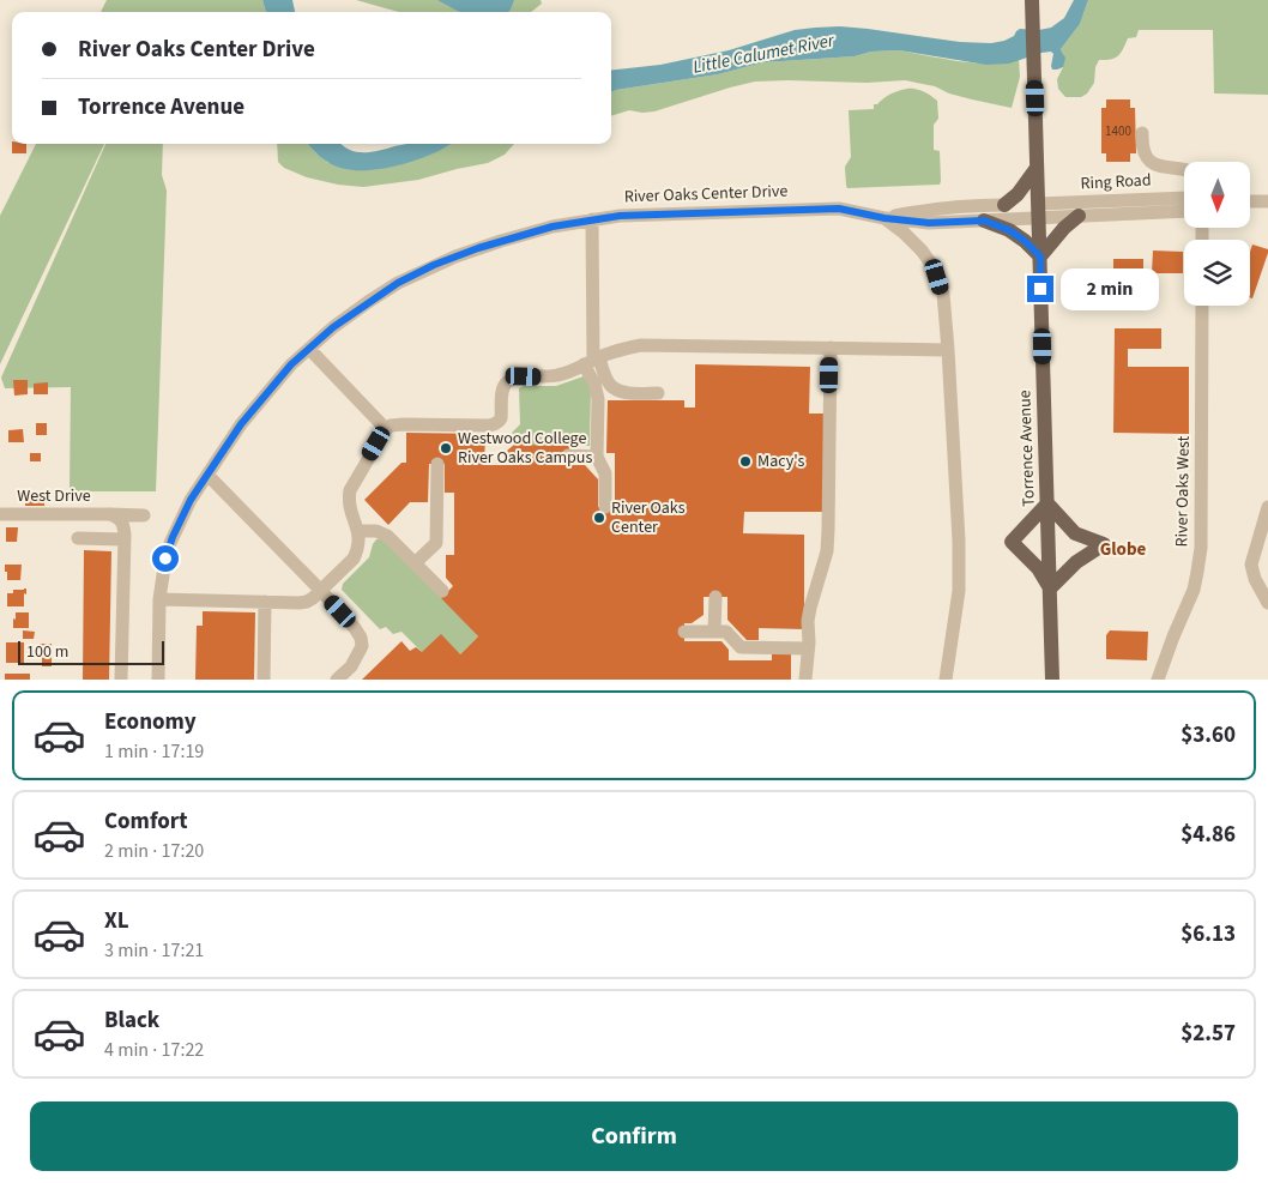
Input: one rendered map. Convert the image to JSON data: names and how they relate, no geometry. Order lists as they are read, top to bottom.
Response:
{
  "streets": {
    "main road": ["Torrence Avenue"],
    "street": [
      "Ring Road",
      "River Oaks Center Drive",
      "River Oaks West",
      "West Drive"
    ]
  },
  "crossings": [
    ["Ring Road", "Torrence Avenue"]
  ],
  "districts": ["Globe"],
  "water": ["Little Calumet River"],
  "places": ["Westwood College River Oaks Campus", "Macy's", "River Oaks Center"],
  "house_numbers": ["1400"],
  "scale_bar": "100 m",
  "north": "bottom",
  "page": {
    "banner": ["River Oaks Center Drive", "Torrence Avenue"],
    "bubble": "2 min",
    "scale": "100 m",
    "list": [
      {
        "name": "Economy",
        "note": "1 min · 17:19",
        "value": "$3.60"
      },
      {
        "name": "Comfort",
        "note": "2 min · 17:20",
        "value": "$4.86"
      },
      {
        "name": "XL",
        "note": "3 min · 17:21",
        "value": "$6.13"
      },
      {
        "name": "Black",
        "note": "4 min · 17:22",
        "value": "$2.57"
      }
    ],
    "buttons": "Confirm"
  }
}
